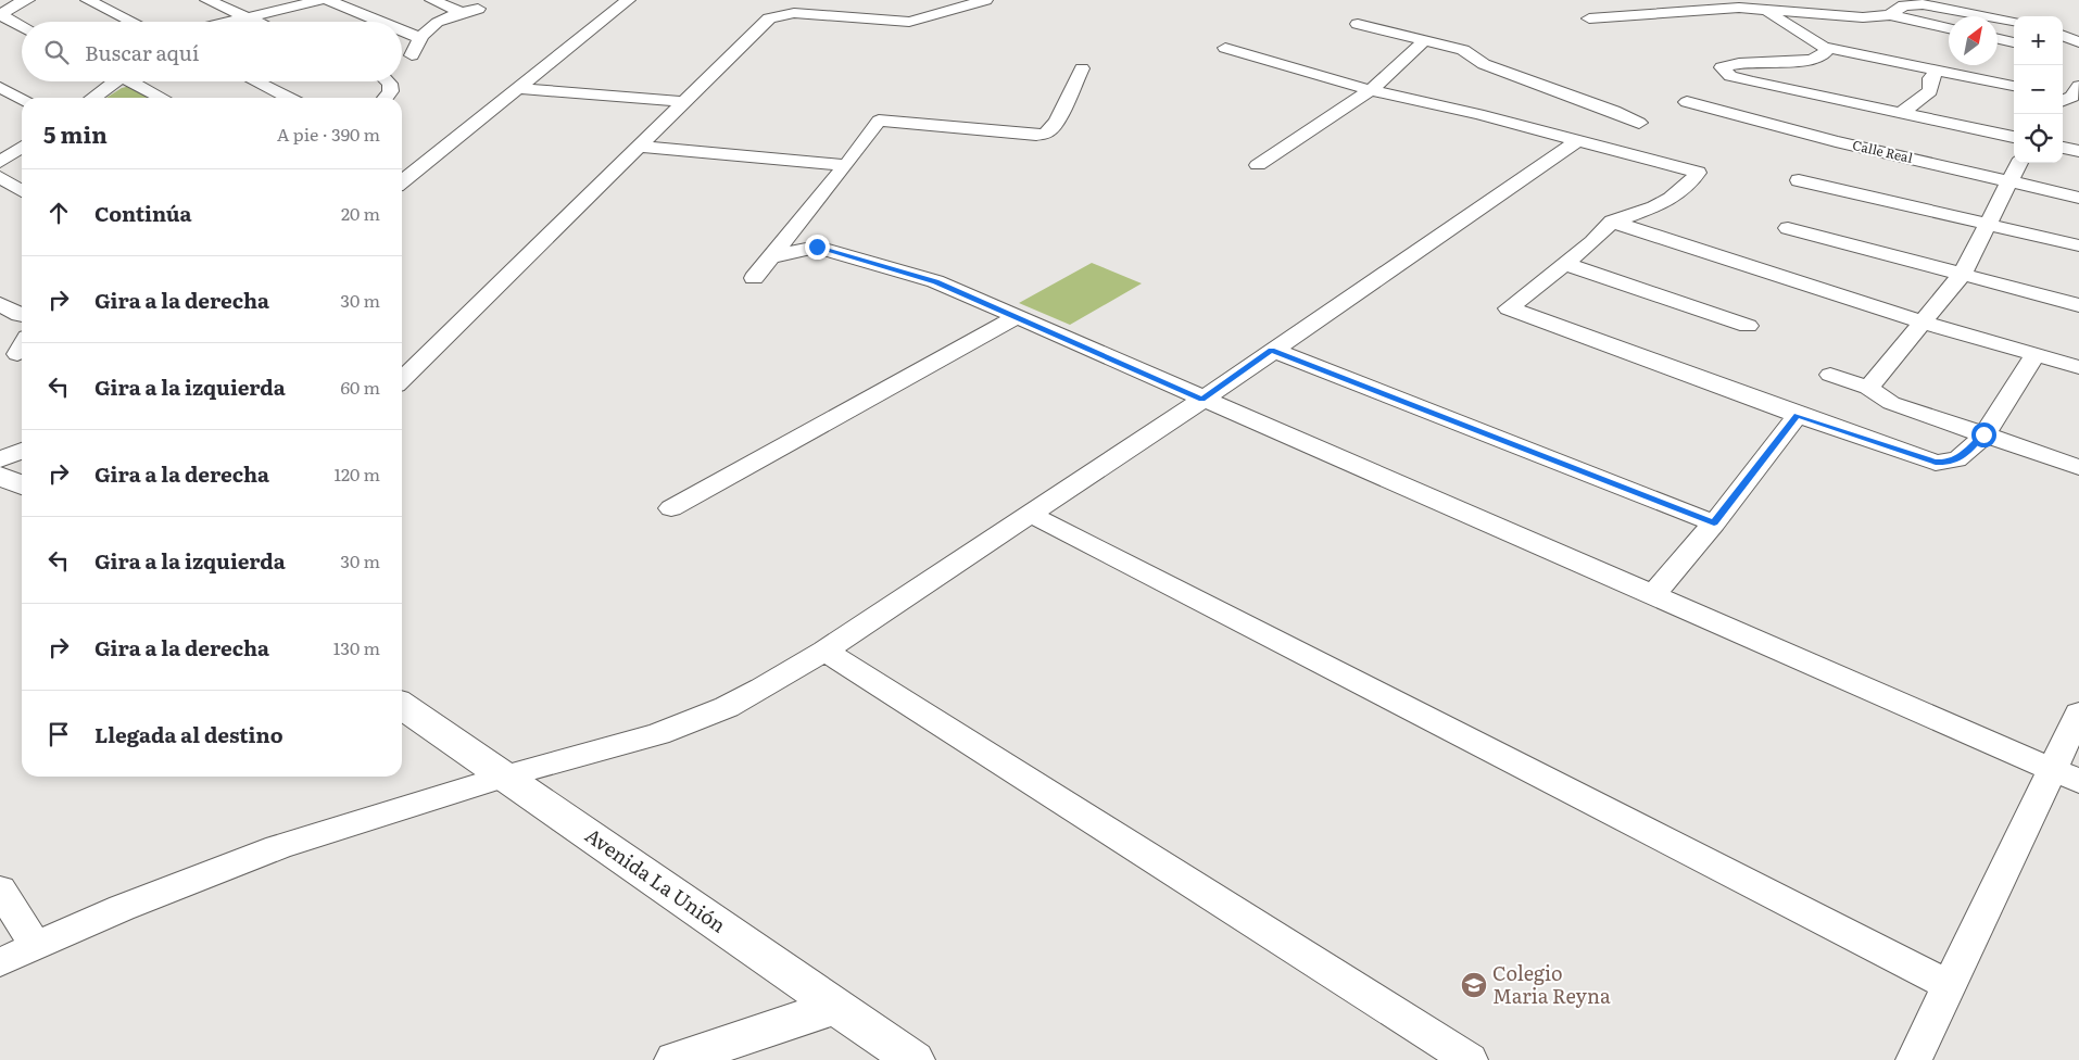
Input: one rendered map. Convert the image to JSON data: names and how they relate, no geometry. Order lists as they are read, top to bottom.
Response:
{
  "streets": {
    "main road": ["Avenida La Unión"],
    "street": ["Calle Real"]
  },
  "places": {
    "school or university": ["Colegio Maria Reyna"]
  },
  "north": "top right",
  "page": {
    "map_buttons": ["+", "−"],
    "search": "Buscar aquí",
    "heading": ["5 min", "A pie · 390 m"],
    "list": [
      ["Continúa", "20 m"],
      ["Gira a la derecha", "30 m"],
      ["Gira a la izquierda", "60 m"],
      ["Gira a la derecha", "120 m"],
      ["Gira a la izquierda", "30 m"],
      ["Gira a la derecha", "130 m"],
      "Llegada al destino"
    ]
  }
}
